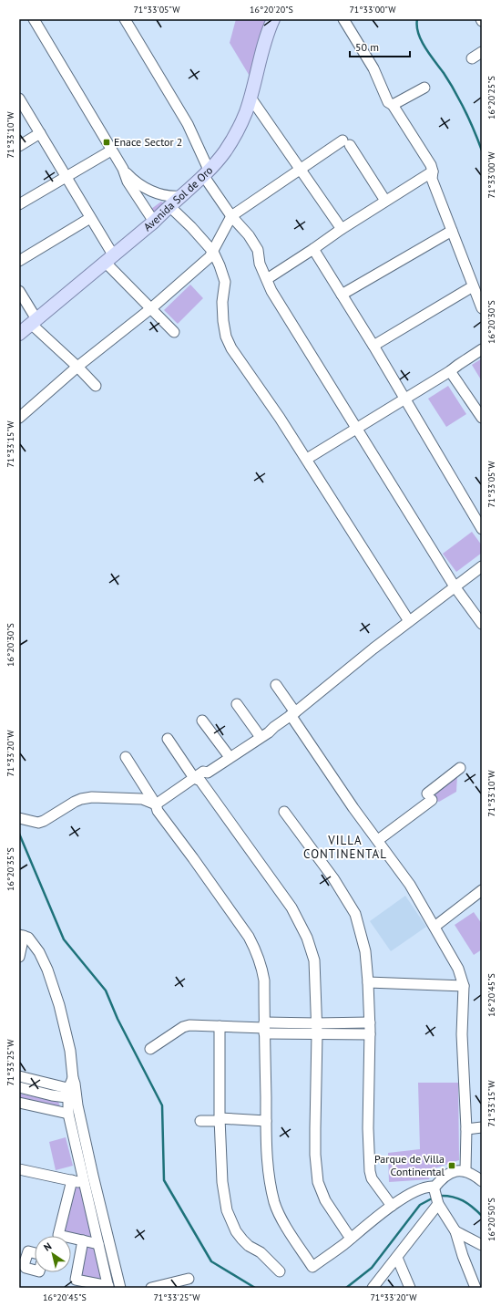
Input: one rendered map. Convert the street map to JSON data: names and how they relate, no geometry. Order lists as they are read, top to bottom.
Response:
{
  "streets": {
    "main road": ["Avenida Sol de Oro"]
  },
  "districts": ["VILLA CONTINENTAL"],
  "places": {
    "transit": ["Enace Sector 2", "Parque de Villa Continental"]
  },
  "scale_bar": "50 m",
  "north": "top left",
  "coordinates": [
    "71°33'05\"W",
    "16°20'20\"S",
    "71°33'00\"W",
    "16°20'25\"S",
    "71°33'10\"W",
    "16°20'30\"S",
    "71°33'15\"W",
    "71°33'20\"W",
    "16°20'35\"S",
    "16°20'45\"S",
    "71°33'25\"W",
    "16°20'50\"S"
  ]
}
